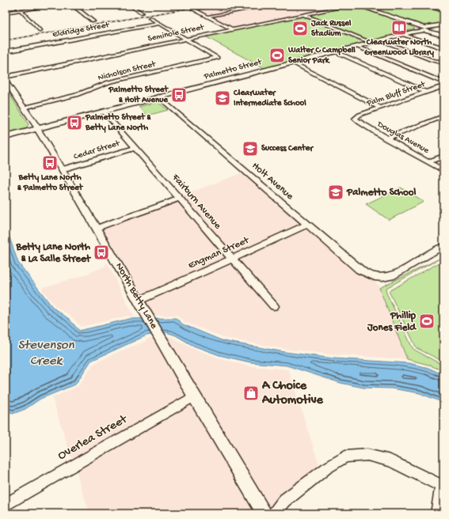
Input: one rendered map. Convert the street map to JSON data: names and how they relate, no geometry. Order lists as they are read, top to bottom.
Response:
{
  "streets": {
    "street": [
      "Eldridge Street",
      "Seminole Street",
      "Palmetto Street",
      "Nicholson Street",
      "Palm Bluff Street",
      "Douglas Avenue",
      "Cedar Street",
      "Holt Avenue",
      "Fairburn Avenue",
      "Engman Street",
      "North Betty Lane",
      "Overlea Street"
    ]
  },
  "crossings": [
    ["Seminole Street", "Nicholson Street"],
    ["Palmetto Street", "Holt Avenue"],
    ["Palmetto Street", "Fairburn Avenue"],
    ["Palmetto Street", "North Betty Lane"],
    ["Nicholson Street", "North Betty Lane"],
    ["Palm Bluff Street", "Douglas Avenue"],
    ["Cedar Street", "Fairburn Avenue"],
    ["Cedar Street", "North Betty Lane"],
    ["Holt Avenue", "Engman Street"],
    ["Fairburn Avenue", "Engman Street"],
    ["Engman Street", "North Betty Lane"],
    ["North Betty Lane", "Overlea Street"]
  ],
  "water": ["Stevenson Creek"],
  "places": {
    "library": ["Clearwater North Greenwood Library"],
    "sports": ["Jack Russel Stadium", "Walter C Campbell Senior Park", "Phillip Jones Field"],
    "bus stop": [
      "Palmetto Street & Holt Avenue",
      "Palmetto Street & Betty Lane North",
      "Betty Lane North & Palmetto Street",
      "Betty Lane North & La Salle Street"
    ],
    "school or university": ["Clearwater Intermediate School", "Success Center", "Palmetto School"],
    "shop": ["A Choice Automotive"]
  }
}
